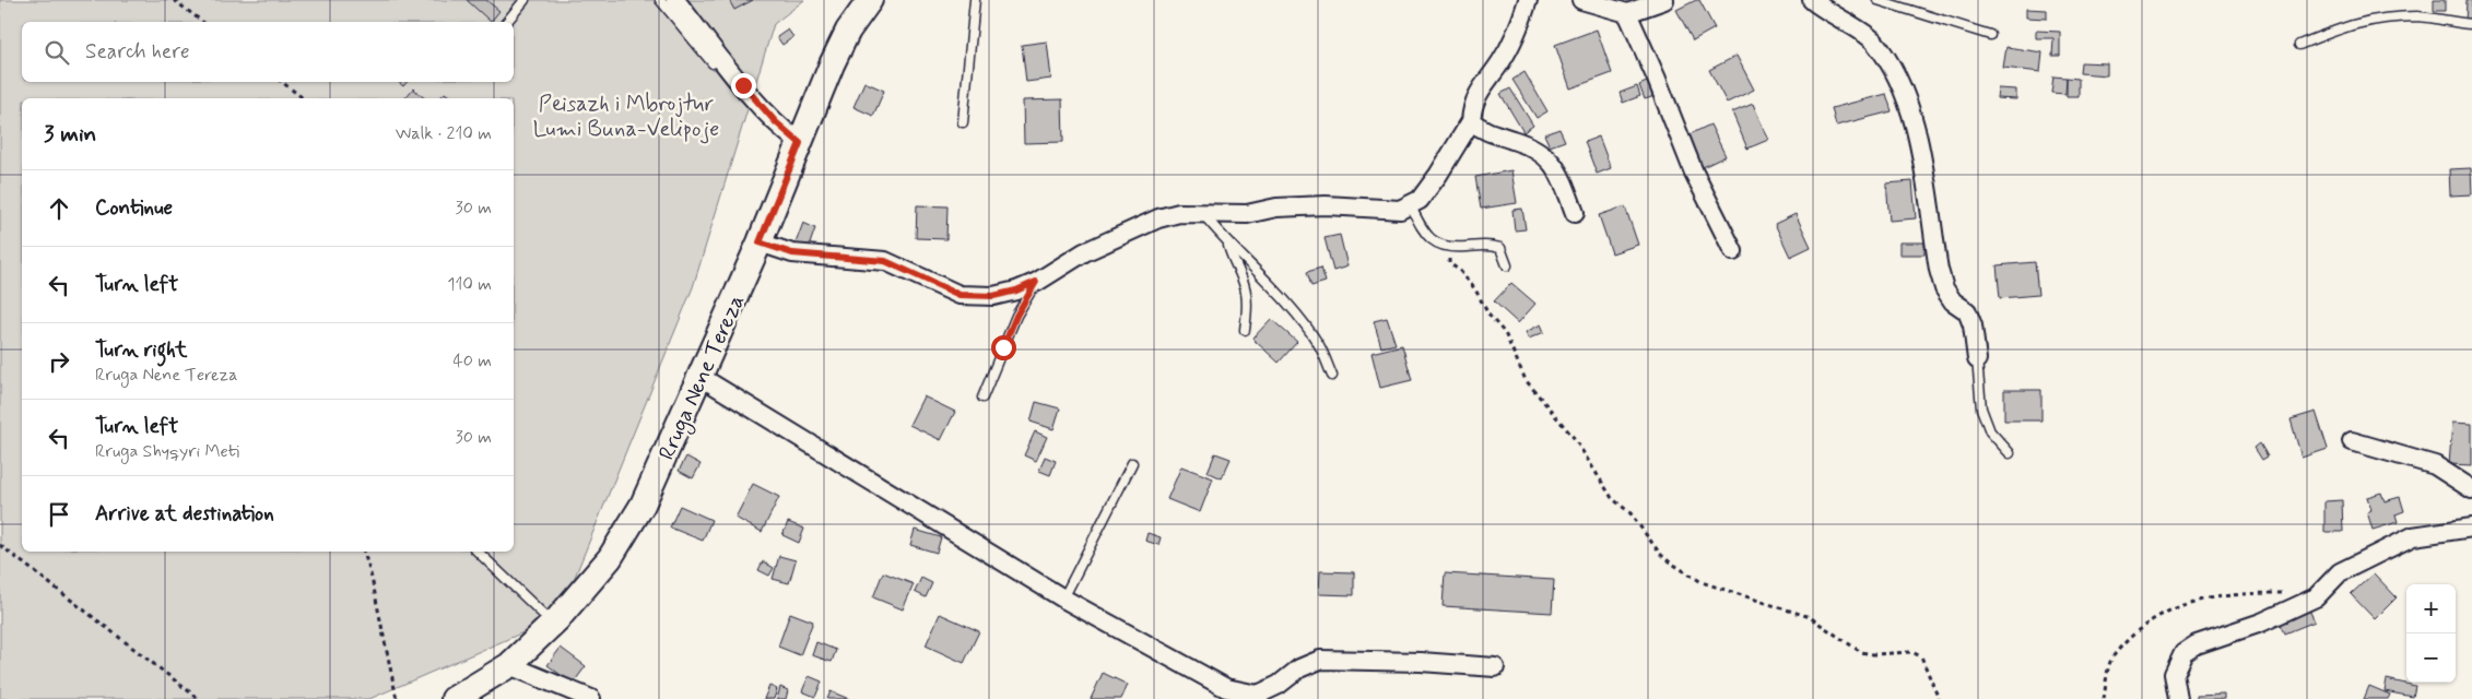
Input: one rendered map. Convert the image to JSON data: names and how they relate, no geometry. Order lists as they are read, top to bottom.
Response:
{
  "streets": {
    "street": ["Rruga Nene Tereza"]
  },
  "parks": ["Peisazh i Mbrojtur Lumi Buna-Velipoje"],
  "page": {
    "search": "Search here",
    "heading": ["3 min", "Walk · 210 m"],
    "list": [
      ["Continue", "30 m"],
      ["Turn left", "110 m"],
      ["Turn right", "Rruga Nene Tereza", "40 m"],
      ["Turn left", "Rruga Shyqyri Meti", "30 m"],
      "Arrive at destination"
    ],
    "map_buttons": ["+", "−"]
  }
}
